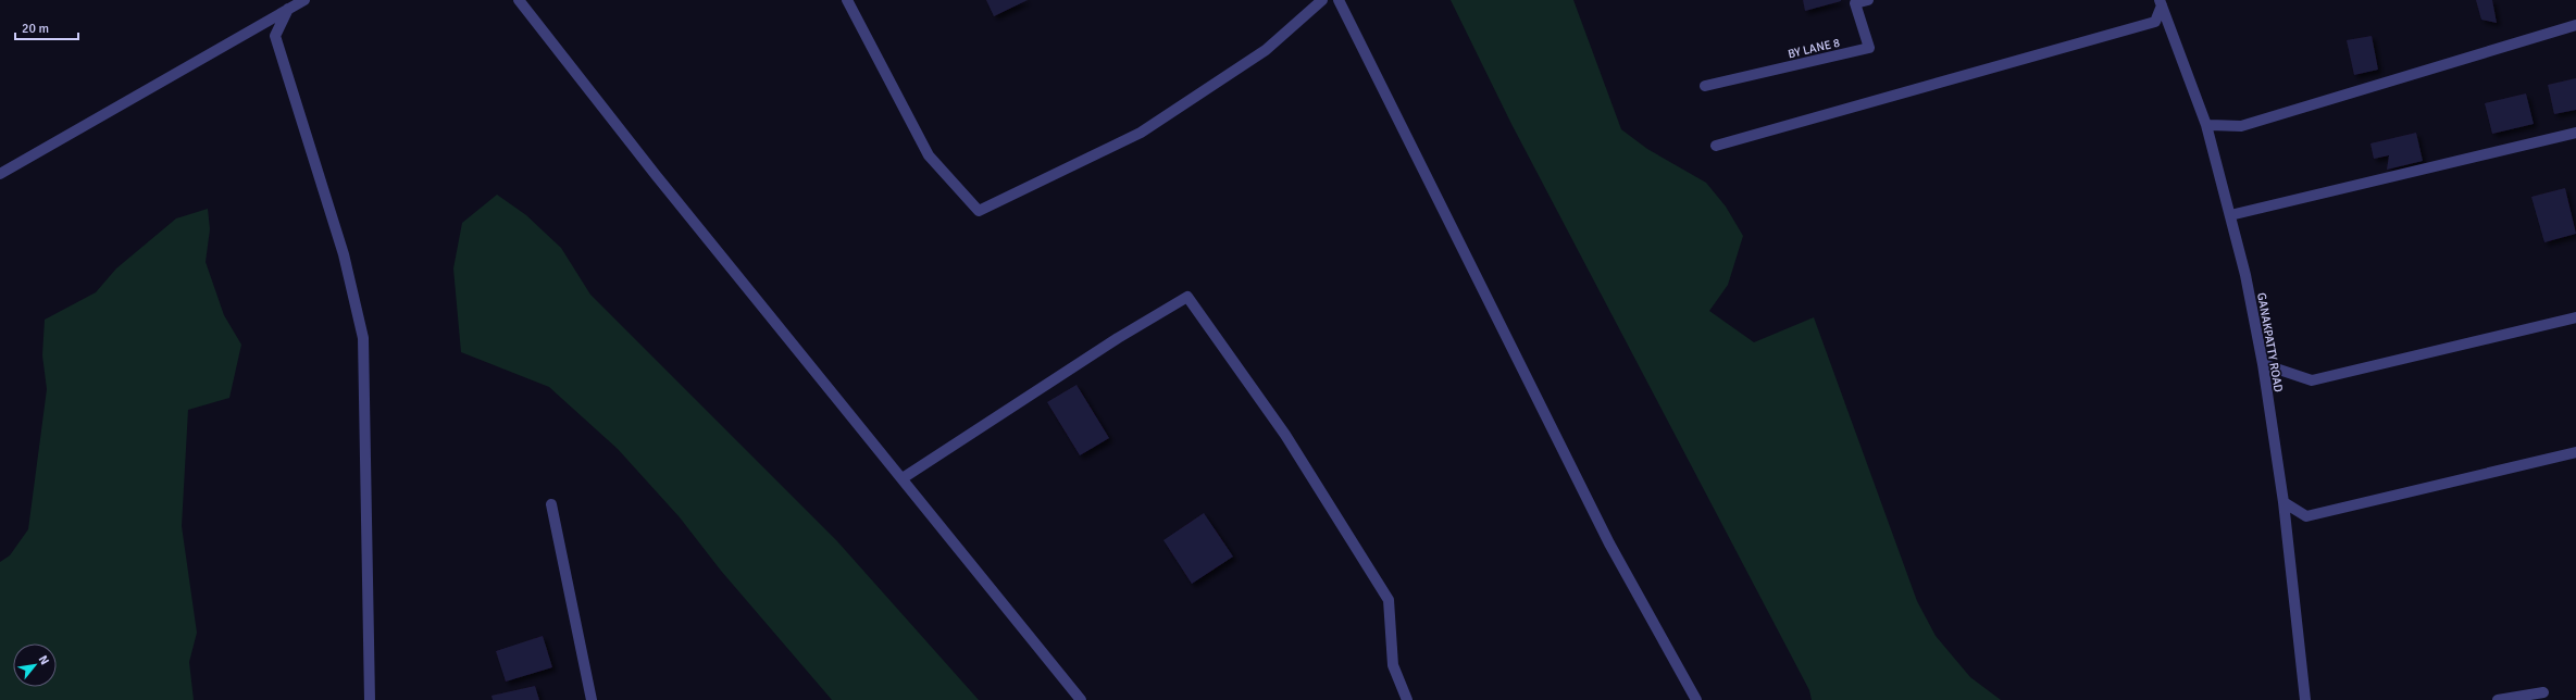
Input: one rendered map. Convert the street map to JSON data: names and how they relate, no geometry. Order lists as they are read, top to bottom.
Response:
{
  "streets": {
    "street": ["BY LANE 8", "GANAKPATTY ROAD"]
  },
  "scale_bar": "20 m",
  "north": "top right"
}
